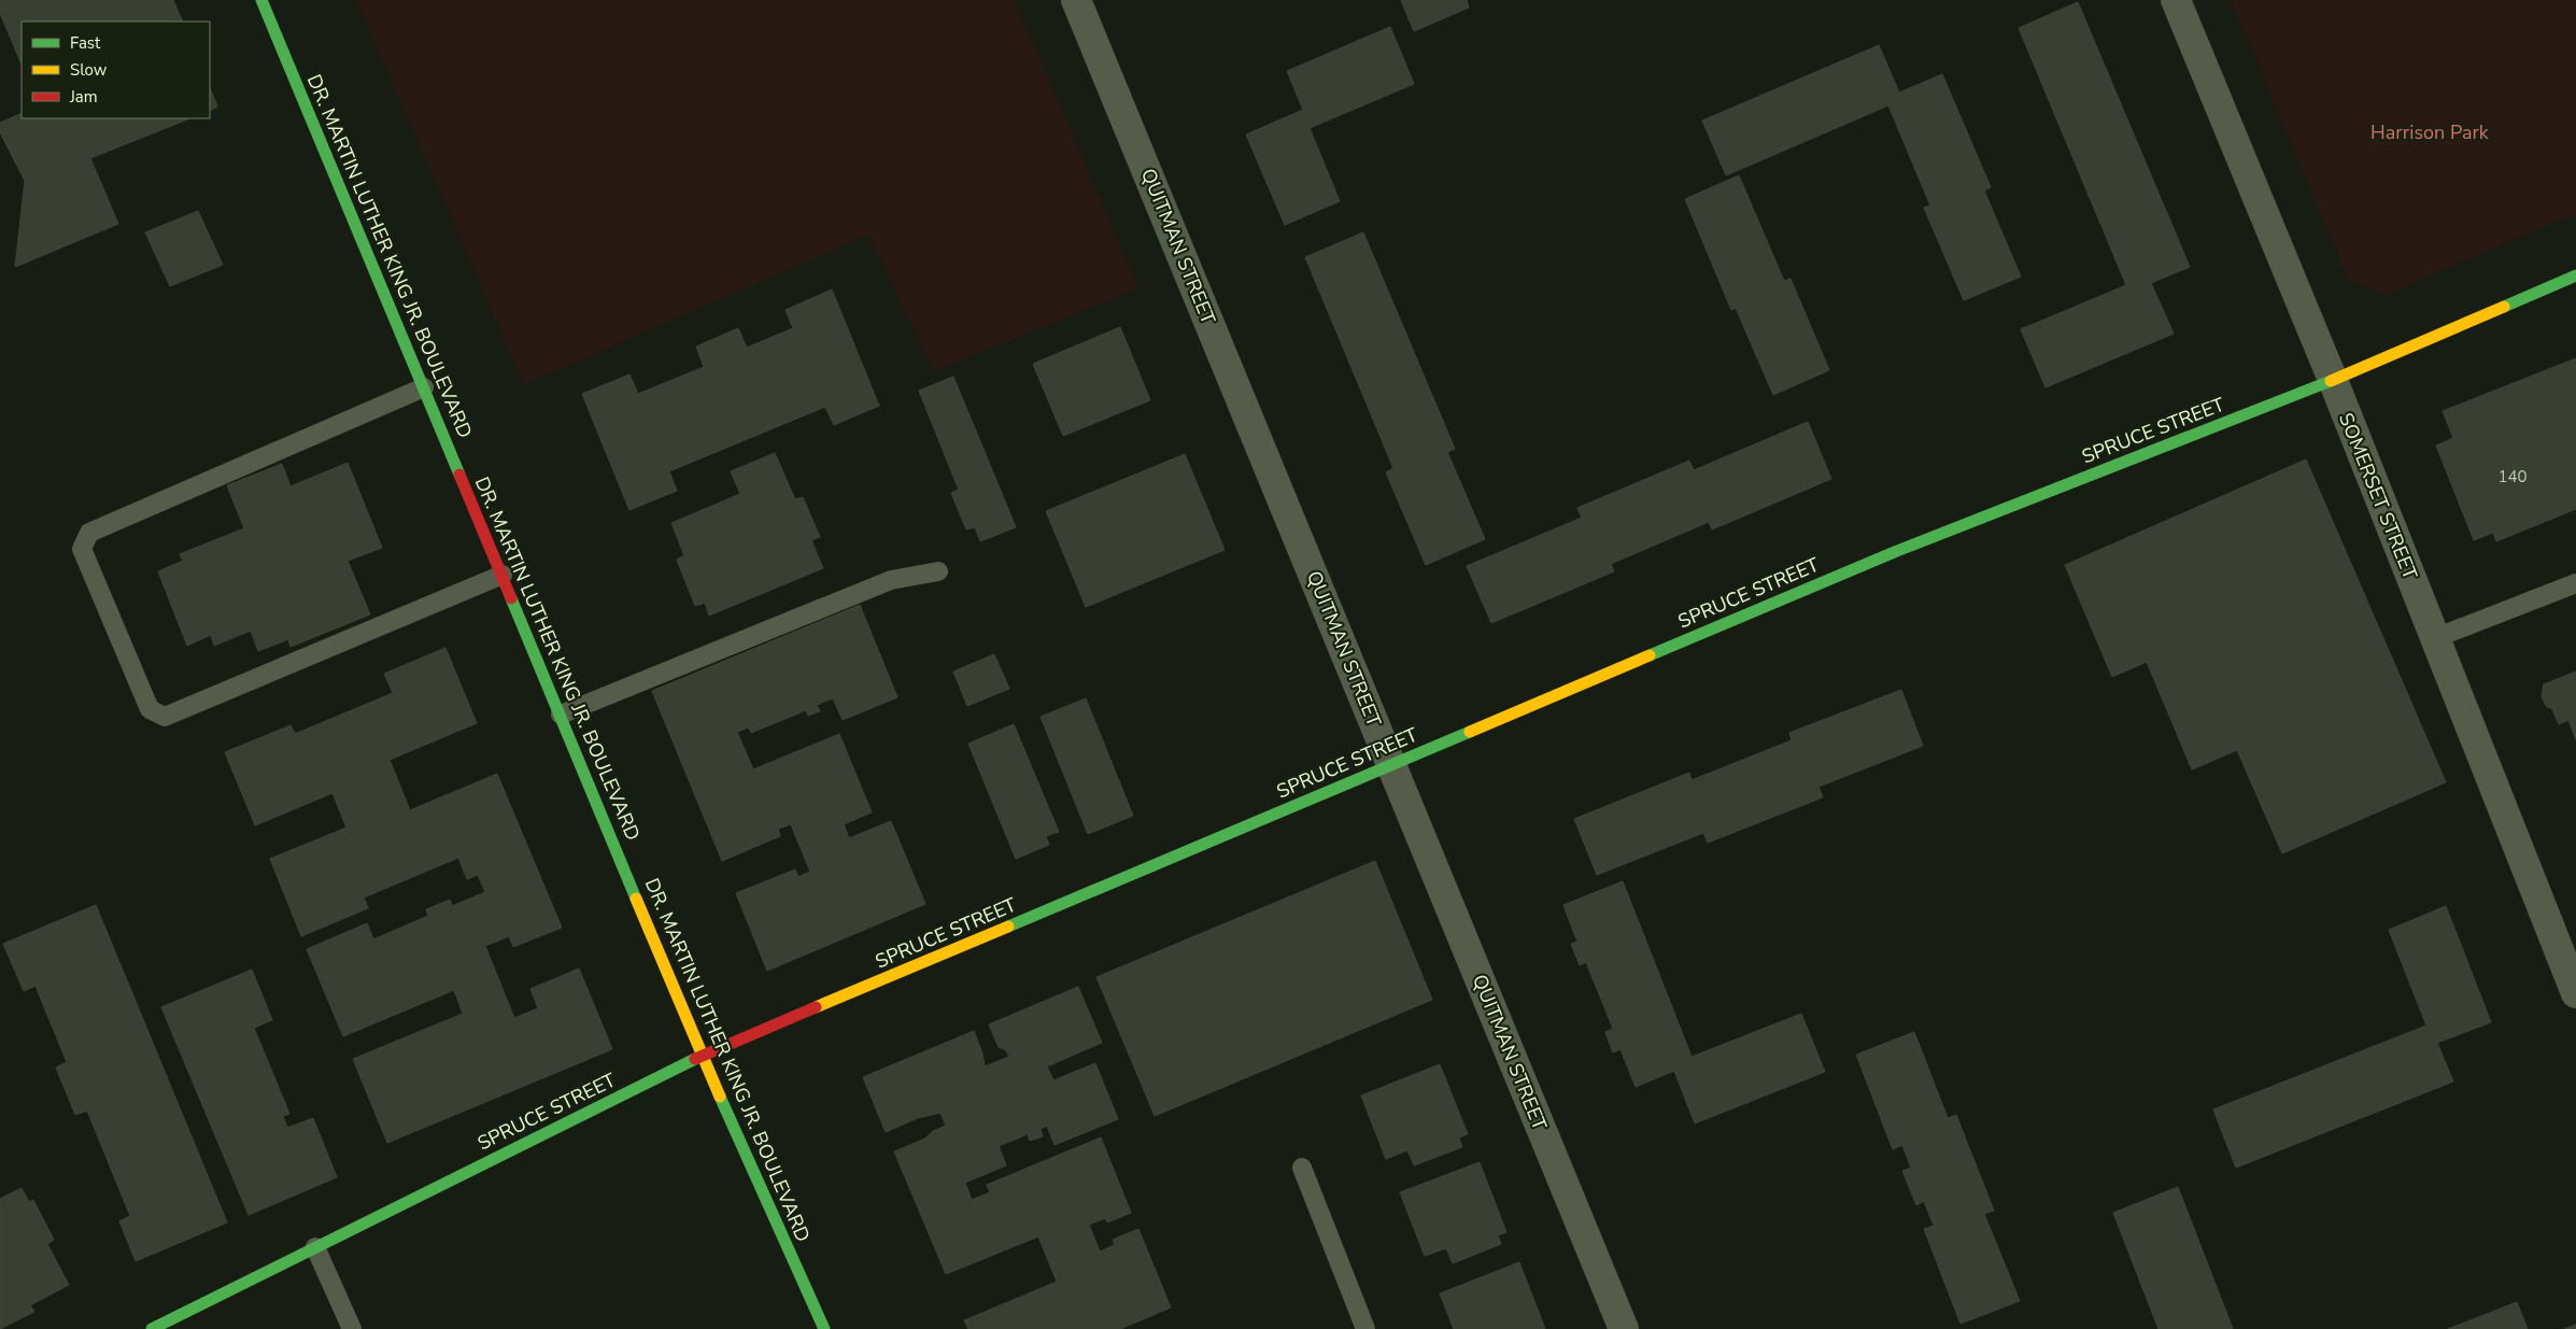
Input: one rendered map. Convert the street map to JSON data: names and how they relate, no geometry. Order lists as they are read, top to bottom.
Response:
{
  "streets": {
    "main road": ["DR. MARTIN LUTHER KING JR. BOULEVARD", "SPRUCE STREET"],
    "street": ["QUITMAN STREET", "SOMERSET STREET"]
  },
  "crossings": [
    ["QUITMAN STREET", "SPRUCE STREET"],
    ["DR. MARTIN LUTHER KING JR. BOULEVARD", "SPRUCE STREET"],
    ["SPRUCE STREET", "SOMERSET STREET"]
  ],
  "parks": ["Harrison Park"],
  "house_numbers": ["140"],
  "legend": ["Fast", "Slow", "Jam"]
}
